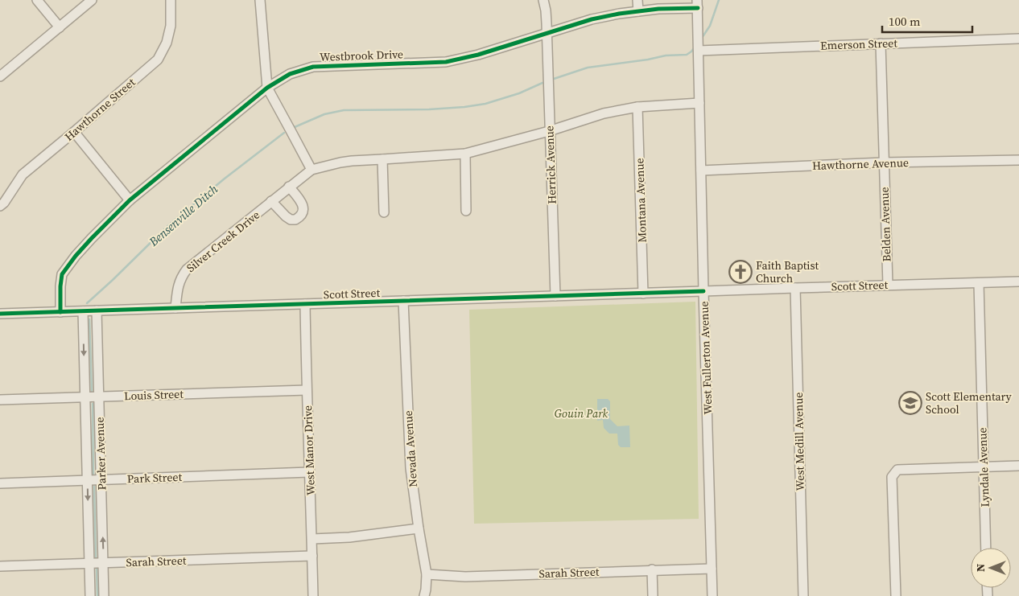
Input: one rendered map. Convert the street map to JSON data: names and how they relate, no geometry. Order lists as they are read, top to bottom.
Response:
{
  "streets": {
    "street": [
      "Emerson Street",
      "Westbrook Drive",
      "Hawthorne Street",
      "Hawthorne Avenue",
      "Herrick Avenue",
      "Montana Avenue",
      "Belden Avenue",
      "Silver Creek Drive",
      "Scott Street",
      "West Fullerton Avenue",
      "Louis Street",
      "West Medill Avenue",
      "Nevada Avenue",
      "West Manor Drive",
      "Parker Avenue",
      "Lyndale Avenue",
      "Park Street",
      "Sarah Street"
    ]
  },
  "crossings": [
    ["Emerson Street", "Belden Avenue"],
    ["Emerson Street", "West Fullerton Avenue"],
    ["Westbrook Drive", "Herrick Avenue"],
    ["Westbrook Drive", "Scott Street"],
    ["Westbrook Drive", "West Fullerton Avenue"],
    ["Hawthorne Avenue", "Belden Avenue"],
    ["Hawthorne Avenue", "West Fullerton Avenue"],
    ["Herrick Avenue", "Silver Creek Drive"],
    ["Herrick Avenue", "Scott Street"],
    ["Montana Avenue", "Silver Creek Drive"],
    ["Montana Avenue", "Scott Street"],
    ["Belden Avenue", "Scott Street"],
    ["Silver Creek Drive", "Scott Street"],
    ["Silver Creek Drive", "West Fullerton Avenue"],
    ["Scott Street", "West Fullerton Avenue"],
    ["Scott Street", "West Medill Avenue"],
    ["Scott Street", "Nevada Avenue"],
    ["Scott Street", "West Manor Drive"],
    ["Scott Street", "Parker Avenue"],
    ["Scott Street", "Lyndale Avenue"],
    ["West Fullerton Avenue", "Sarah Street"],
    ["Louis Street", "West Manor Drive"],
    ["Louis Street", "Parker Avenue"],
    ["Nevada Avenue", "Sarah Street"],
    ["West Manor Drive", "Park Street"],
    ["West Manor Drive", "Sarah Street"],
    ["Parker Avenue", "Park Street"],
    ["Parker Avenue", "Sarah Street"]
  ],
  "water": ["Bensenville Ditch"],
  "parks": ["Gouin Park"],
  "places": {
    "church": ["Faith Baptist Church"],
    "school or university": ["Scott Elementary School"]
  },
  "scale_bar": "100 m",
  "north": "left"
}
